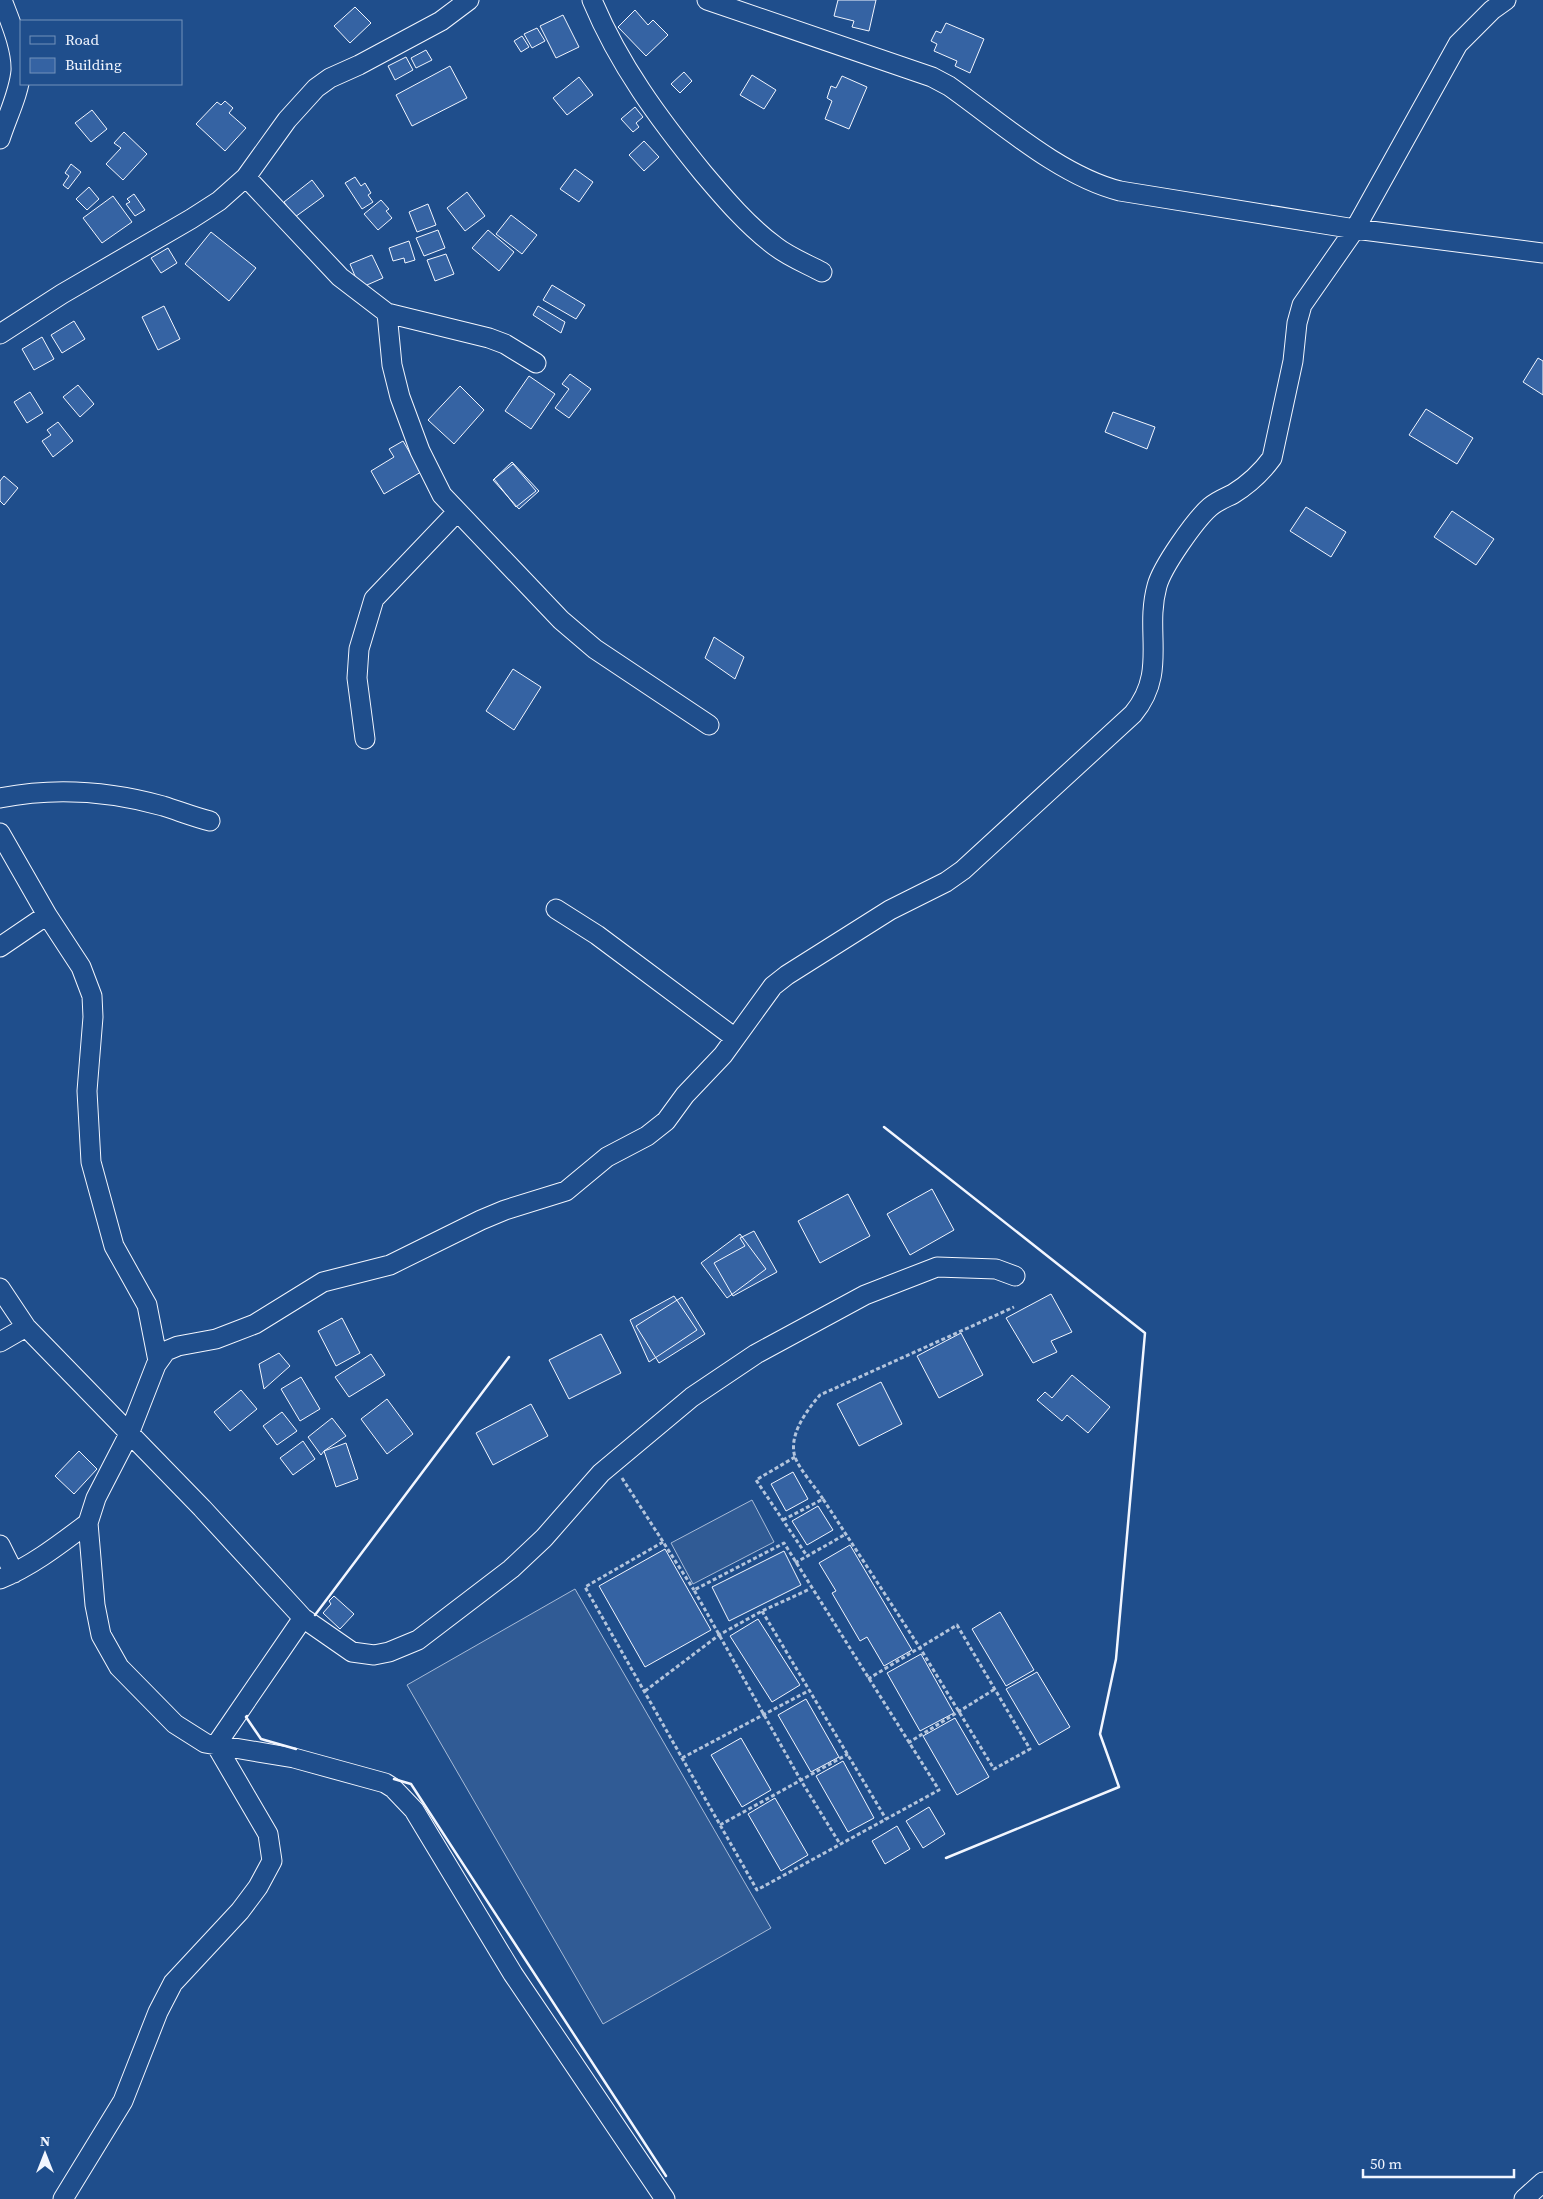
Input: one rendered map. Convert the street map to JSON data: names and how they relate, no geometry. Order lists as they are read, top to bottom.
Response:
{
  "legend": ["Road", "Building"],
  "scale_bar": "50 m",
  "north": "top"
}
